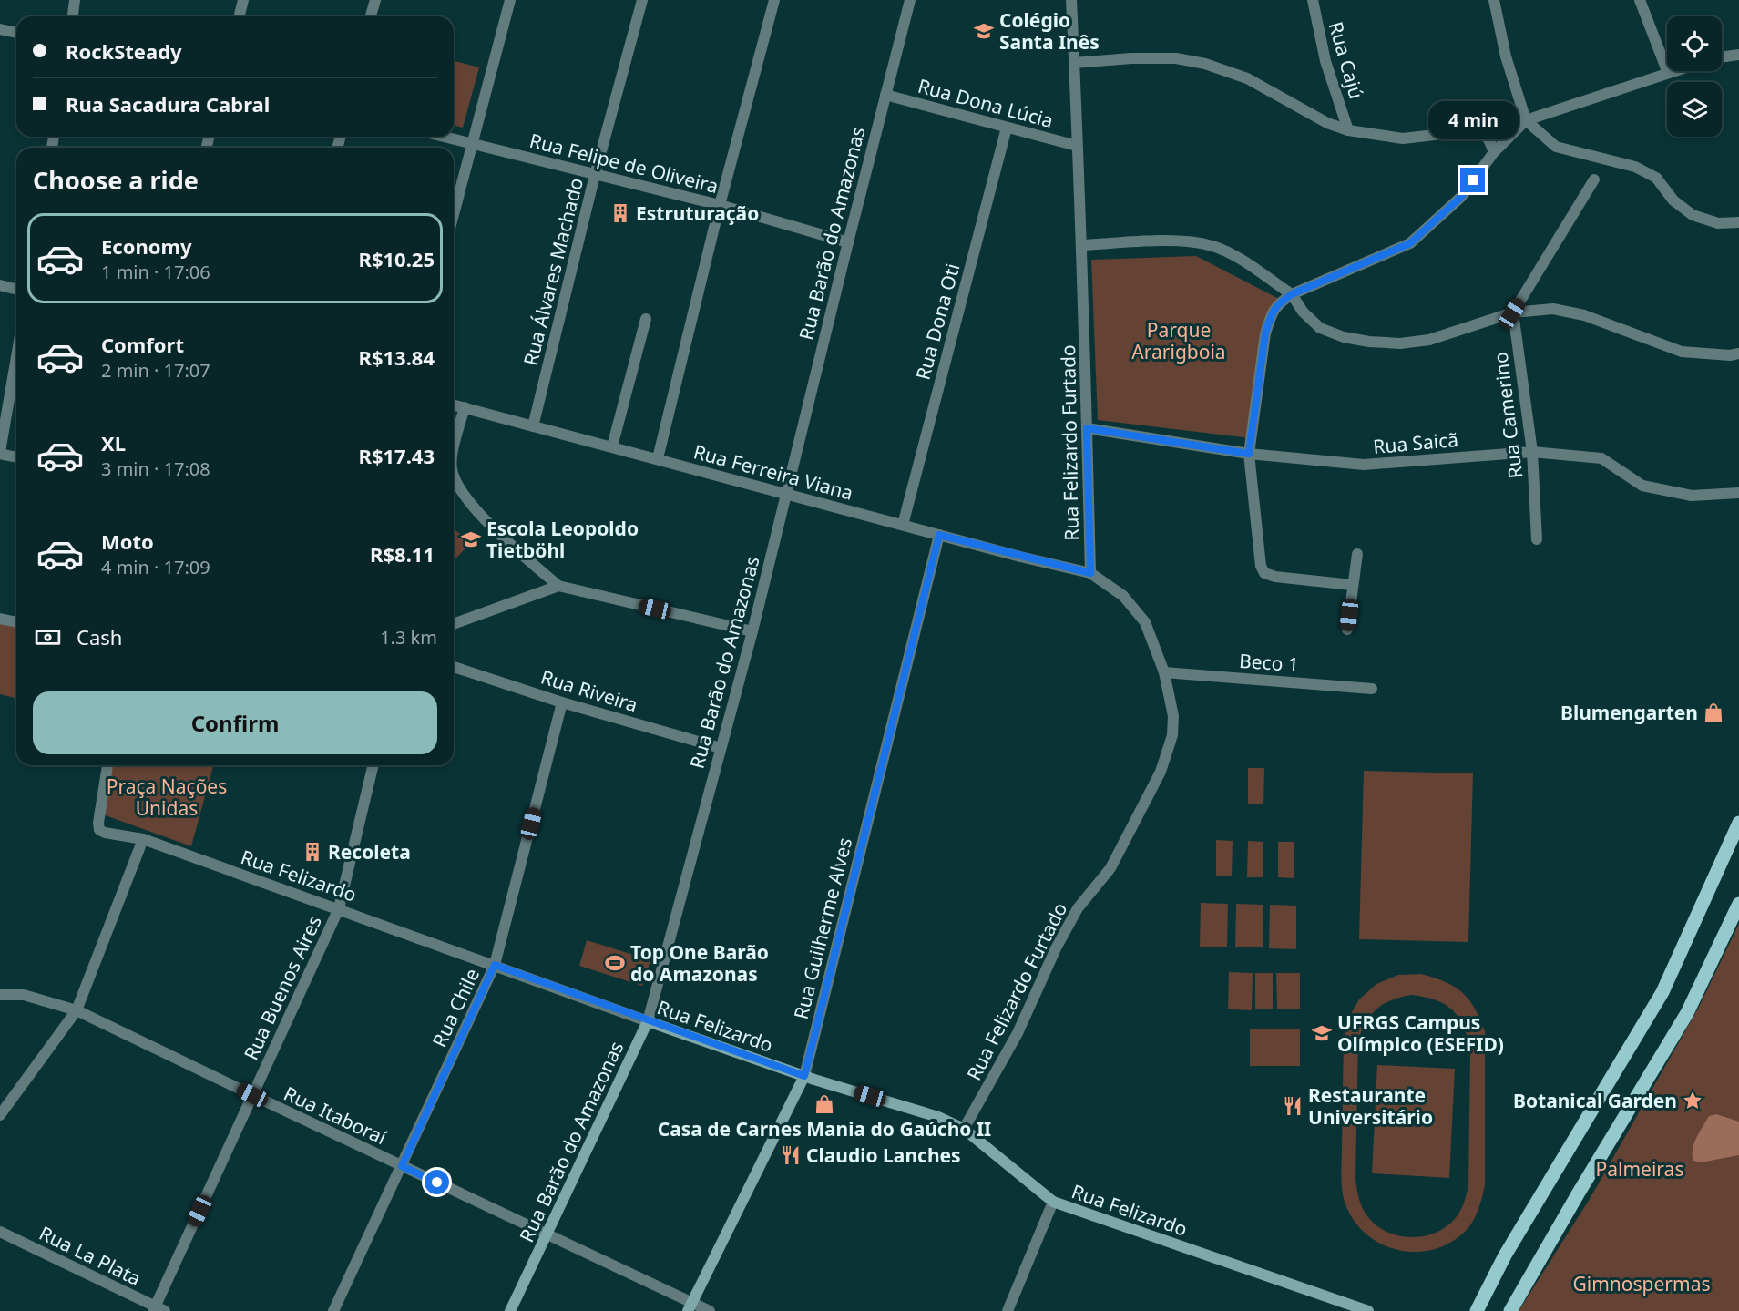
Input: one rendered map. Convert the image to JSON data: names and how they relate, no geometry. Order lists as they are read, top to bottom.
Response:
{
  "streets": {
    "main road": ["Rua Barão do Amazonas", "Rua Felizardo", "Rua Guilherme Alves"],
    "street": [
      "Rua Cajú",
      "Rua Dona Lúcia",
      "Rua Felipe de Oliveira",
      "Rua Álvares Machado",
      "Rua Dona Oti",
      "Rua Camerino",
      "Rua Felizardo Furtado",
      "Rua Saicã",
      "Rua Ferreira Viana",
      "Beco 1",
      "Rua Riveira",
      "Rua Buenos Aires",
      "Rua Chile",
      "Rua Itaboraí",
      "Rua La Plata"
    ]
  },
  "crossings": [
    ["Rua Dona Lúcia", "Rua Barão do Amazonas"],
    ["Rua Dona Lúcia", "Rua Dona Oti"],
    ["Rua Dona Lúcia", "Rua Felizardo Furtado"],
    ["Rua Felipe de Oliveira", "Rua Barão do Amazonas"],
    ["Rua Felipe de Oliveira", "Rua Álvares Machado"],
    ["Rua Barão do Amazonas", "Rua Ferreira Viana"],
    ["Rua Barão do Amazonas", "Rua Riveira"],
    ["Rua Barão do Amazonas", "Rua Felizardo"],
    ["Rua Barão do Amazonas", "Rua Itaboraí"],
    ["Rua Álvares Machado", "Rua Ferreira Viana"],
    ["Rua Dona Oti", "Rua Ferreira Viana"],
    ["Rua Camerino", "Rua Saicã"],
    ["Rua Felizardo Furtado", "Rua Saicã"],
    ["Rua Felizardo Furtado", "Rua Ferreira Viana"],
    ["Rua Felizardo Furtado", "Beco 1"],
    ["Rua Felizardo Furtado", "Rua Felizardo"],
    ["Rua Ferreira Viana", "Rua Guilherme Alves"],
    ["Rua Riveira", "Rua Chile"],
    ["Rua Felizardo", "Rua Guilherme Alves"],
    ["Rua Felizardo", "Rua Buenos Aires"],
    ["Rua Felizardo", "Rua Chile"],
    ["Rua Guilherme Alves", "Rua Itaboraí"],
    ["Rua Buenos Aires", "Rua Itaboraí"],
    ["Rua Buenos Aires", "Rua La Plata"],
    ["Rua Chile", "Rua Itaboraí"]
  ],
  "parks": [
    "Parque Ararigboia",
    "Praça Nações Unidas",
    "Palmeiras",
    "Gimnospermas"
  ],
  "places": {
    "school or university": ["Colégio Santa Inês", "Escola Leopoldo Tietböhl", "UFRGS Campus Olímpico (ESEFID)"],
    "building": ["Estruturação", "Recoleta"],
    "shop": ["Blumengarten", "Casa de Carnes Mania do Gaúcho II"],
    "sports": ["Top One Barão do Amazonas"],
    "place": ["Botanical Garden"],
    "restaurant": ["Restaurante Universitário", "Claudio Lanches"]
  },
  "page": {
    "banner": ["RockSteady", "Rua Sacadura Cabral"],
    "bubble": "4 min",
    "heading": "Choose a ride",
    "list": [
      {
        "name": "Economy",
        "note": "1 min · 17:06",
        "value": "R$10.25"
      },
      {
        "name": "Comfort",
        "note": "2 min · 17:07",
        "value": "R$13.84"
      },
      {
        "name": "XL",
        "note": "3 min · 17:08",
        "value": "R$17.43"
      },
      {
        "name": "Moto",
        "note": "4 min · 17:09",
        "value": "R$8.11"
      }
    ],
    "pay": ["Cash", "1.3 km"],
    "buttons": "Confirm"
  }
}
